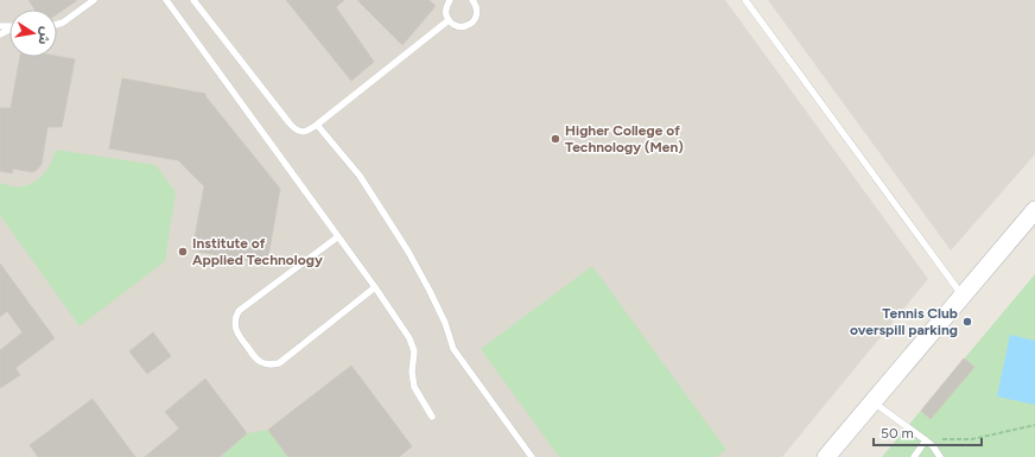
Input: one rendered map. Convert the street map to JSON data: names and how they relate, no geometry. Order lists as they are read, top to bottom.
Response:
{
  "places": ["Higher College of Technology (Men)", "Institute of Applied Technology", "Tennis Club overspill parking"],
  "scale_bar": "50 m",
  "north": "right"
}
